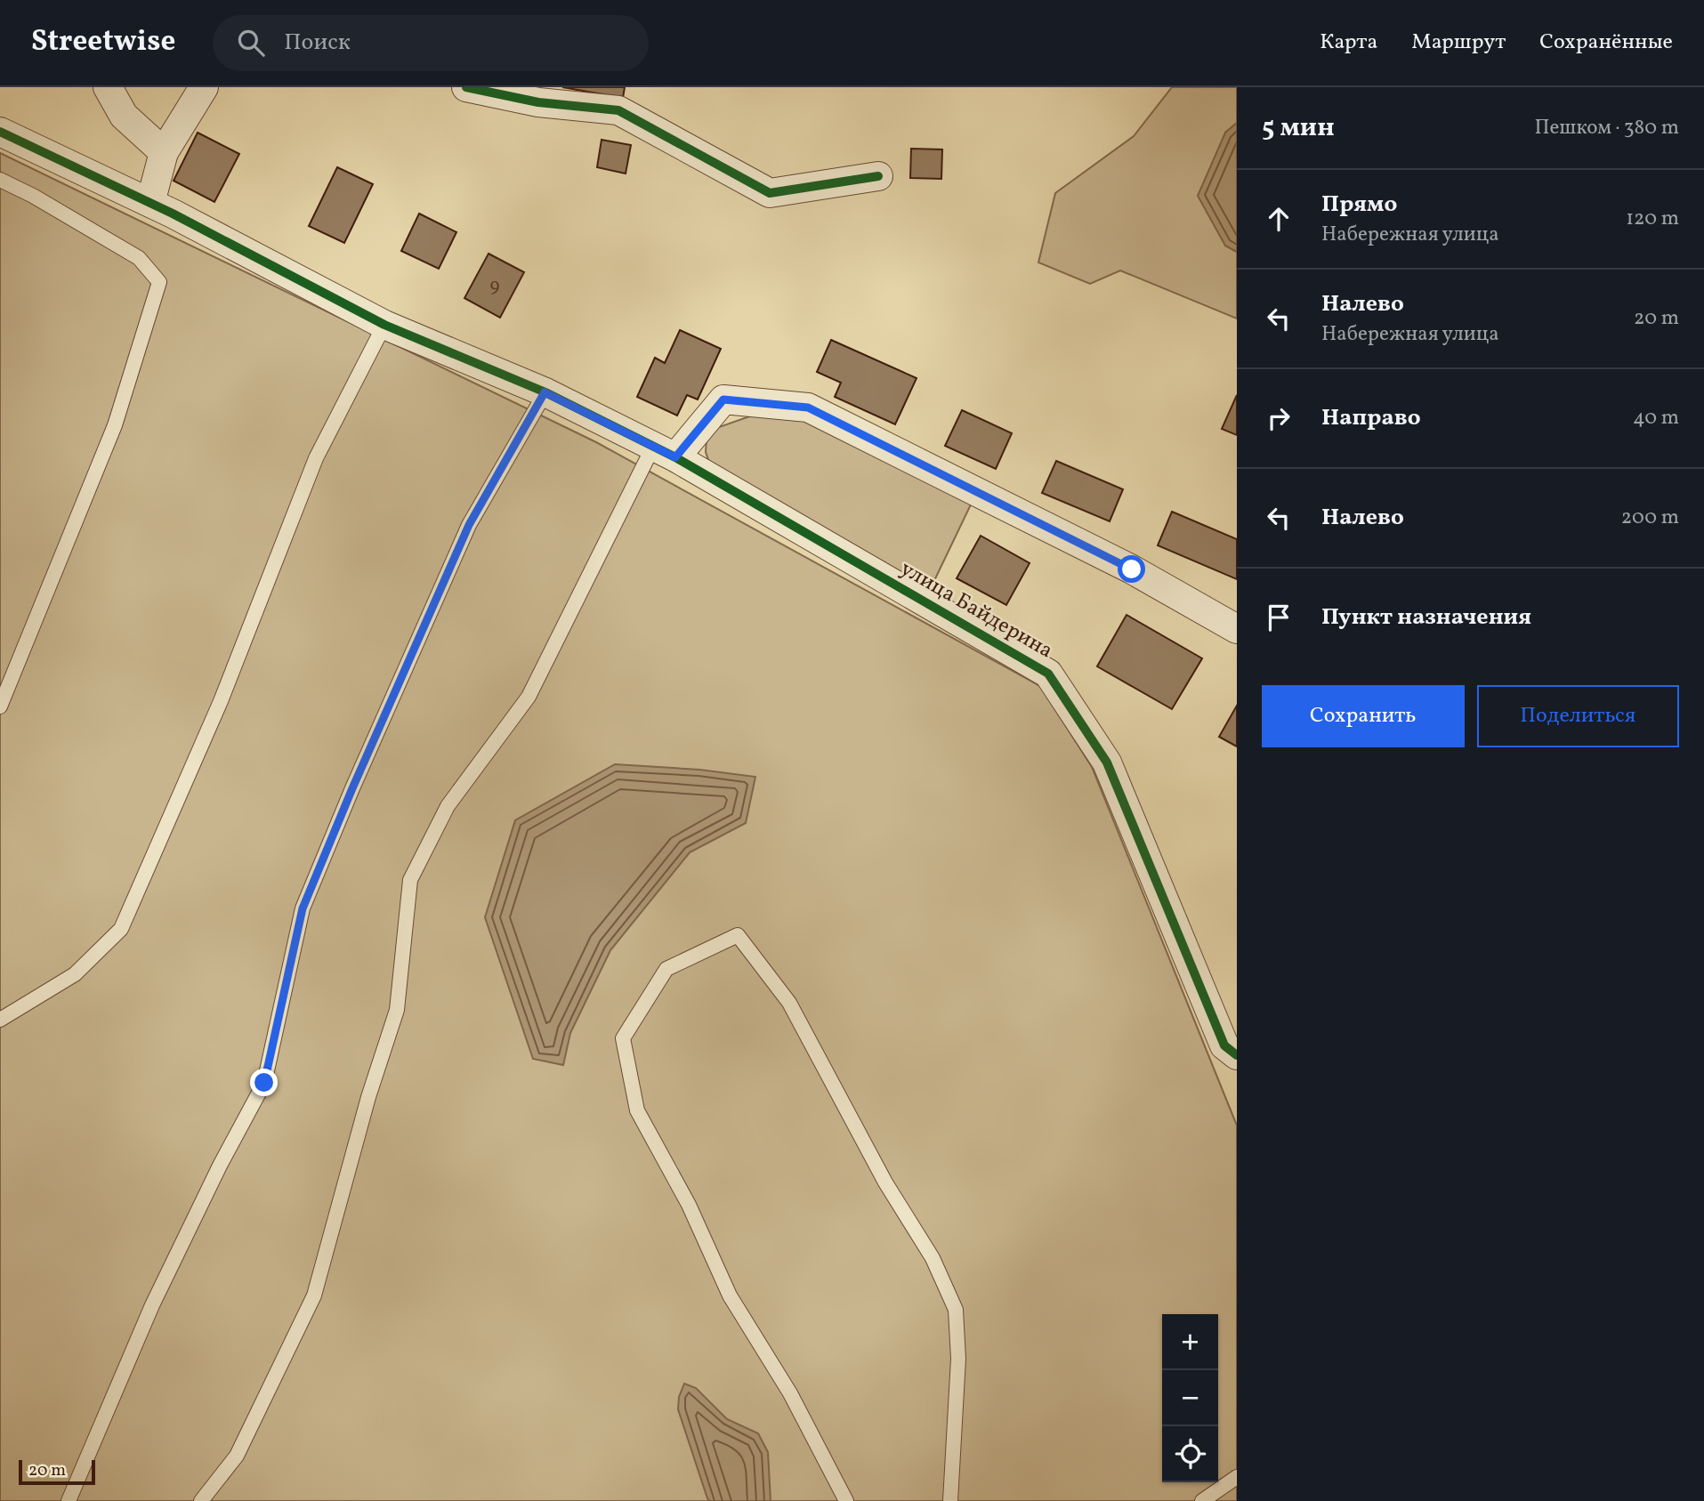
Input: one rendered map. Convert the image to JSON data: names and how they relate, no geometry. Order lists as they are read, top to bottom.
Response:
{
  "streets": {
    "street": ["улица Байдерина"]
  },
  "house_numbers": ["9"],
  "scale_bar": "20 m",
  "page": {
    "header": "Streetwise",
    "search": "Поиск",
    "nav": ["Карта", "Маршрут", "Сохранённые"],
    "heading": ["5 мин", "Пешком · 380 m"],
    "list": [
      ["Прямо", "Набережная улица", "120 m"],
      ["Налево", "Набережная улица", "20 m"],
      ["Направо", "40 m"],
      ["Налево", "200 m"],
      "Пункт назначения"
    ],
    "buttons": ["Сохранить", "Поделиться"],
    "map_buttons": ["+", "−"],
    "scale": "20 m"
  }
}
